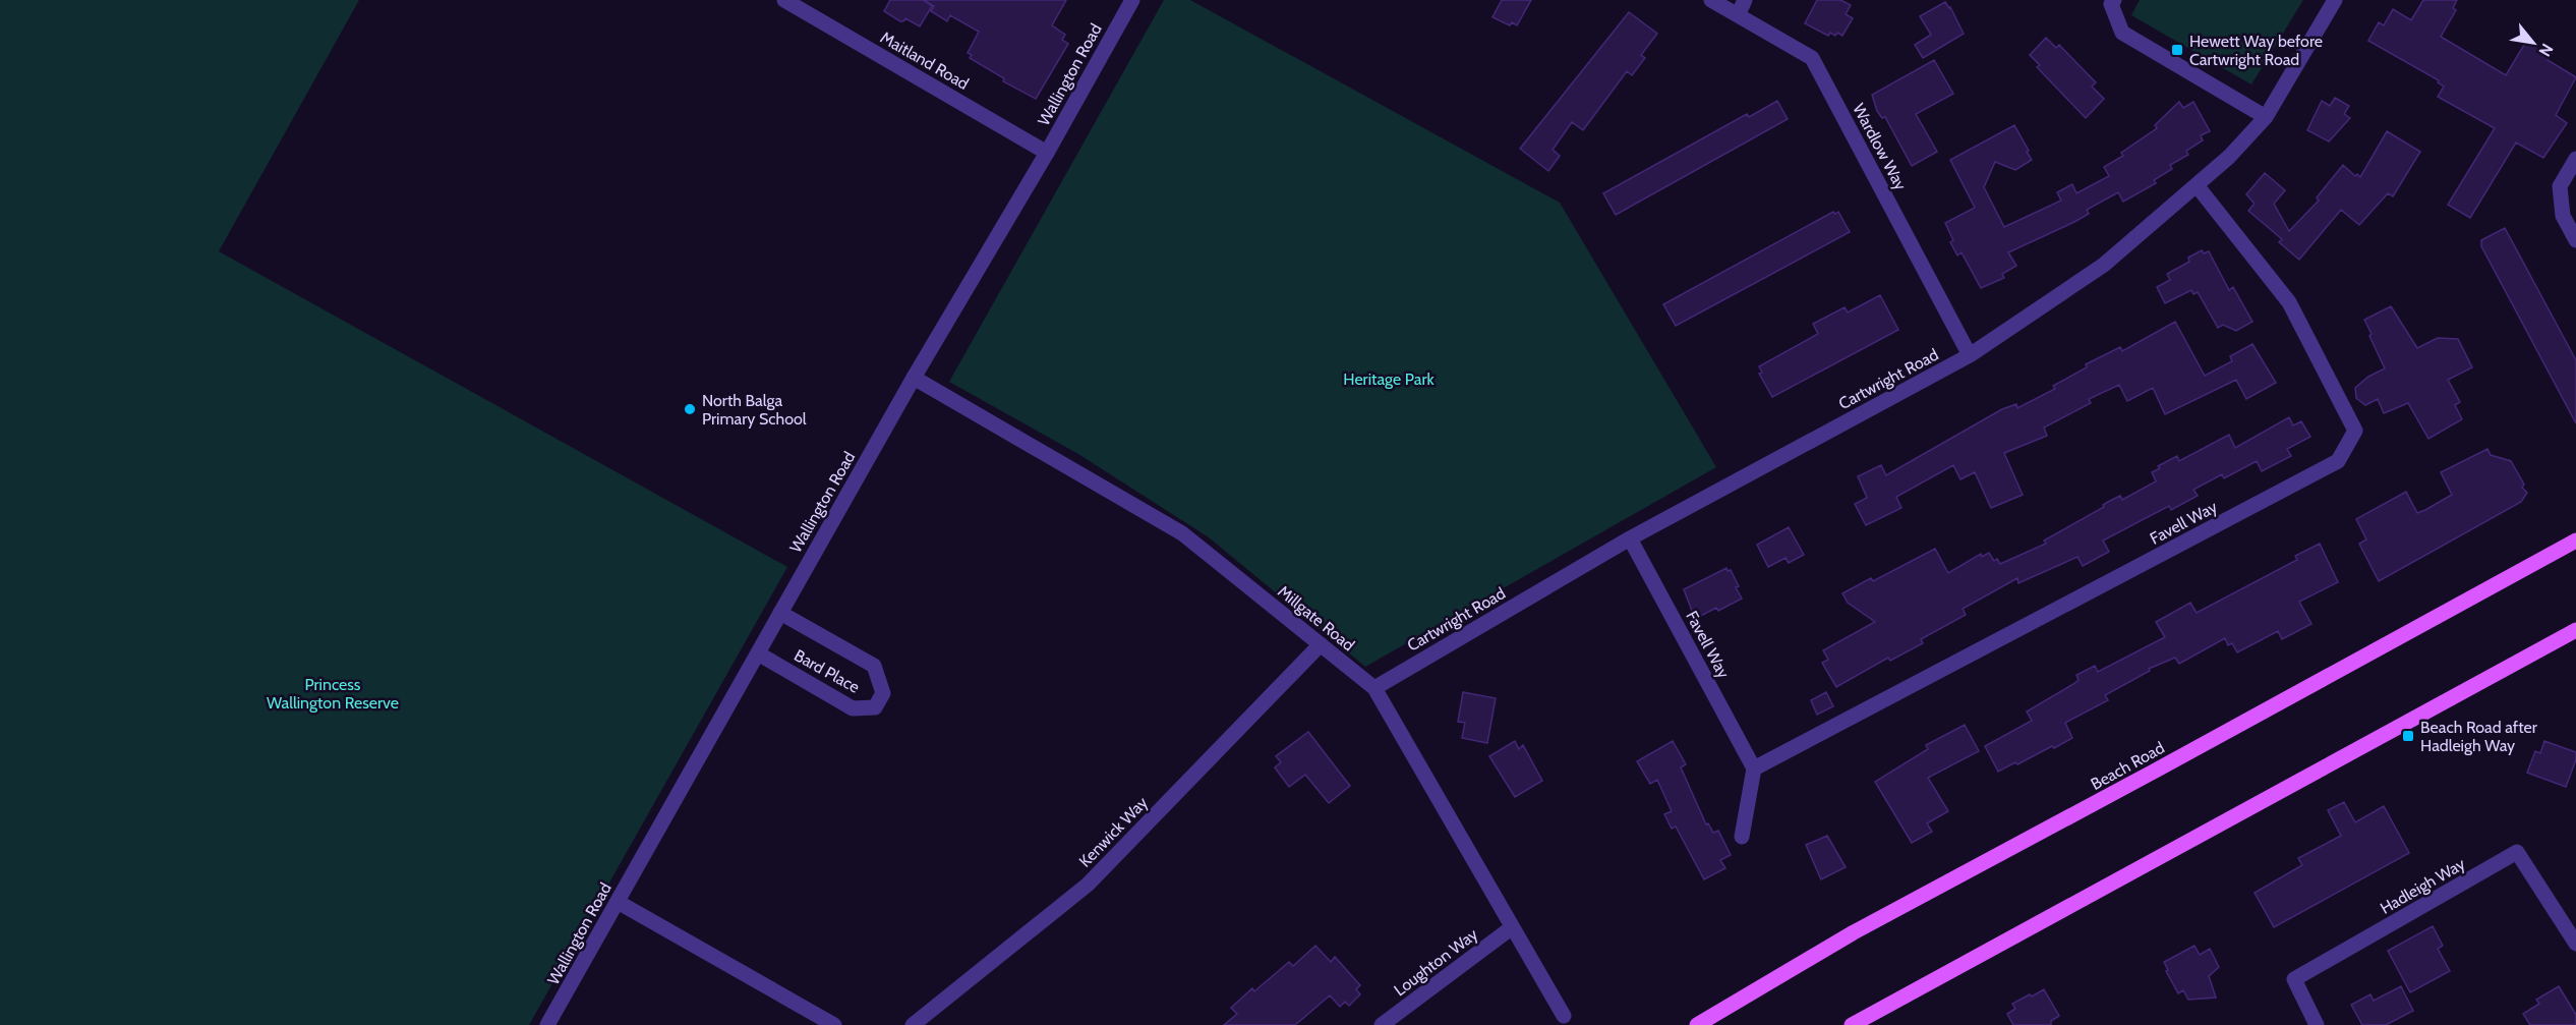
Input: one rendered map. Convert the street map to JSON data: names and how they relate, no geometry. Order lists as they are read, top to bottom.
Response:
{
  "streets": {
    "main road": ["Beach Road"],
    "street": [
      "Maitland Road",
      "Wallington Road",
      "Wardlow Way",
      "Cartwright Road",
      "Favell Way",
      "Millgate Road",
      "Bard Place",
      "Kenwick Way",
      "Hadleigh Way",
      "Loughton Way"
    ]
  },
  "crossings": [
    ["Maitland Road", "Wallington Road"],
    ["Wallington Road", "Millgate Road"],
    ["Wallington Road", "Bard Place"],
    ["Wardlow Way", "Cartwright Road"],
    ["Cartwright Road", "Favell Way"],
    ["Cartwright Road", "Millgate Road"],
    ["Millgate Road", "Kenwick Way"],
    ["Millgate Road", "Loughton Way"]
  ],
  "parks": ["Heritage Park", "Princess Wallington Reserve"],
  "places": {
    "transit": ["Hewett Way before Cartwright Road", "Beach Road after Hadleigh Way"],
    "other": ["North Balga Primary School"]
  },
  "north": "bottom right"
}
